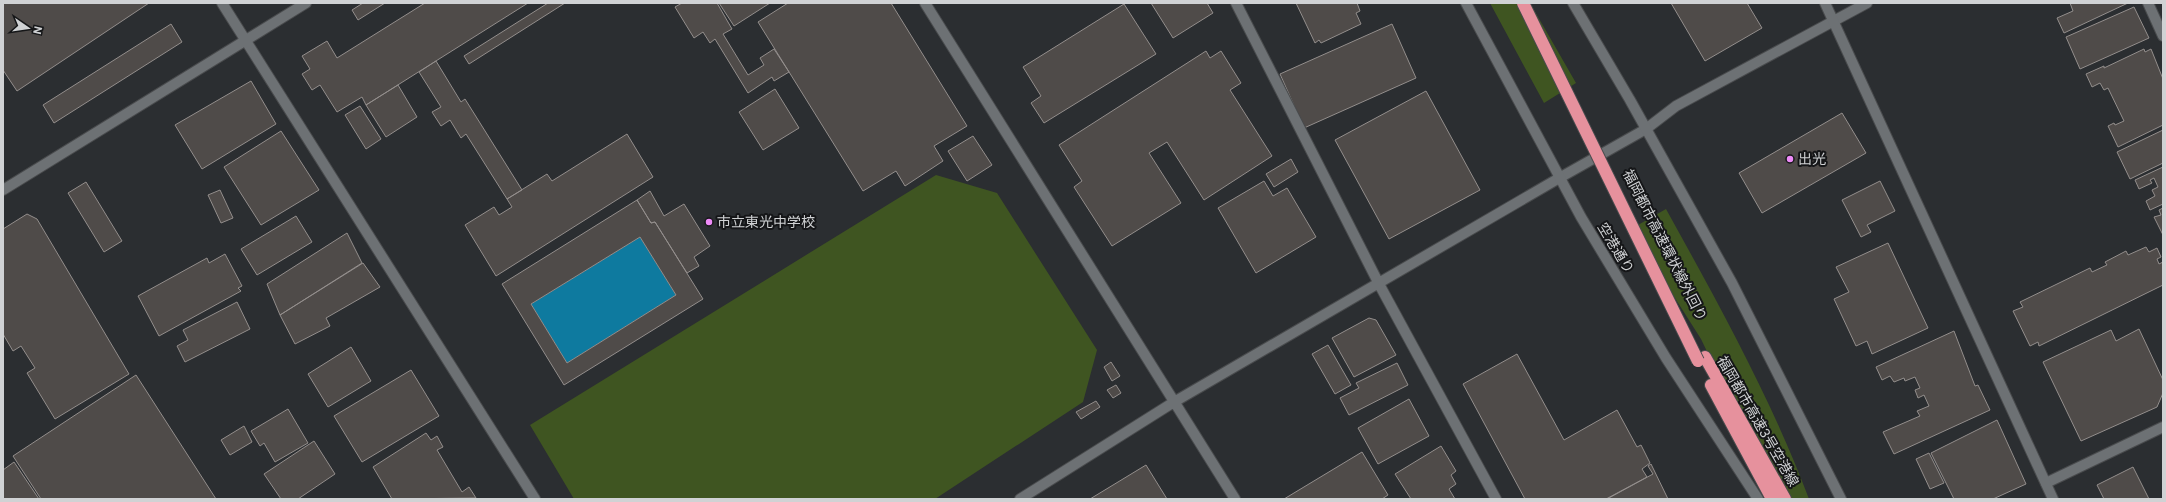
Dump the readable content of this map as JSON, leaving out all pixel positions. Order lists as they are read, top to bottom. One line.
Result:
{"streets":{"highway":["福岡都市高速環状線外回り","福岡都市高速3号空港線"],"street":["空港通り"]},"crossings":[["福岡都市高速環状線外回り","福岡都市高速3号空港線"]],"places":["出光","市立東光中学校"],"north":"right"}
